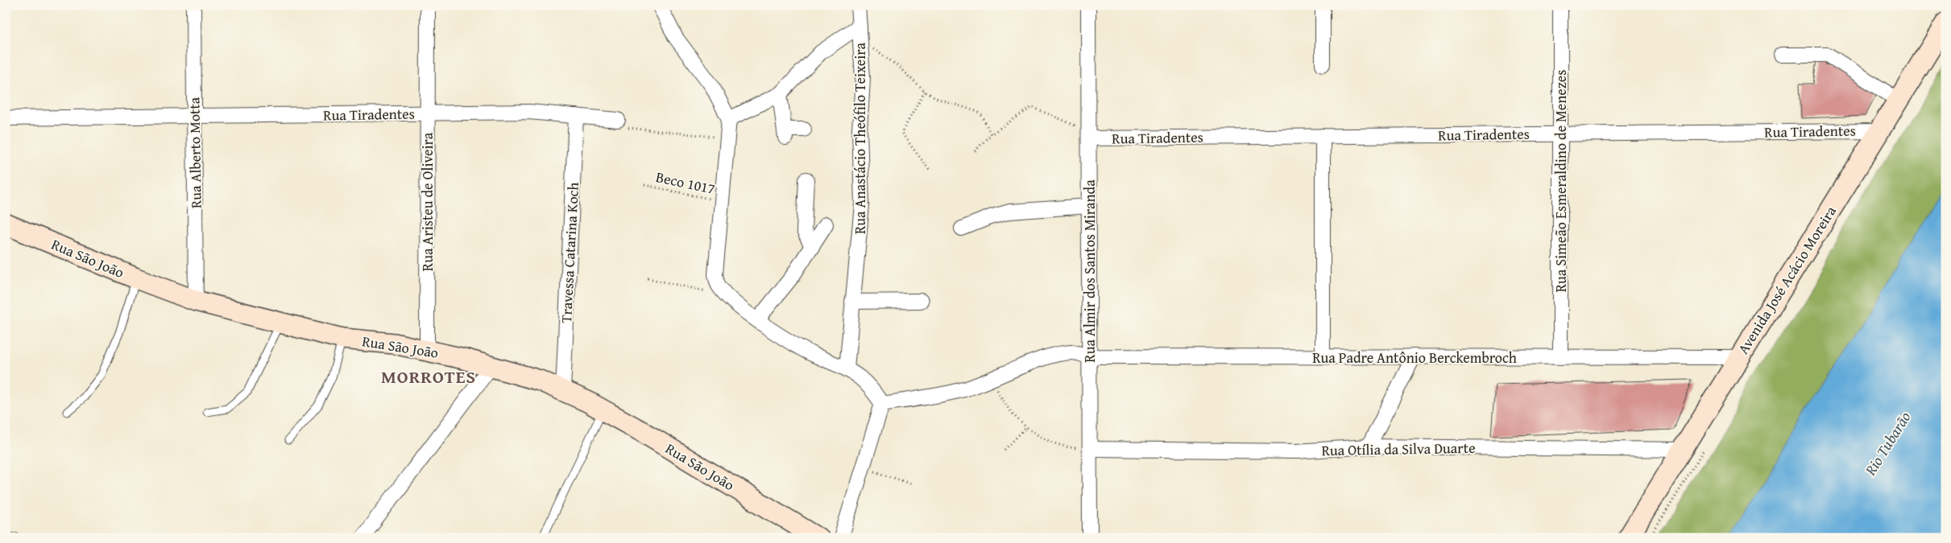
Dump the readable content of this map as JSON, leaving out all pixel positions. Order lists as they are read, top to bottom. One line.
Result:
{"streets":{"main road":["Rua São João","Avenida José Acácio Moreira"],"street":["Rua Tiradentes","Rua Anastácio Theófilo Teixeira","Rua Alberto Motta","Rua Simeão Esmeraldino de Menezes","Rua Aristeu de Oliveira","Travessa Catarina Koch","Rua Almir dos Santos Miranda","Rua Padre Antônio Berckembroch","Rua Otília da Silva Duarte"],"path":["Beco 1017"]},"crossings":[["Rua Tiradentes","Rua Alberto Motta"],["Rua Tiradentes","Rua Simeão Esmeraldino de Menezes"],["Rua Tiradentes","Rua Aristeu de Oliveira"],["Rua Tiradentes","Travessa Catarina Koch"],["Rua Tiradentes","Rua Almir dos Santos Miranda"],["Rua Tiradentes","Avenida José Acácio Moreira"],["Rua Alberto Motta","Rua São João"],["Rua Simeão Esmeraldino de Menezes","Rua Padre Antônio Berckembroch"],["Rua Aristeu de Oliveira","Rua São João"],["Travessa Catarina Koch","Rua São João"],["Rua Almir dos Santos Miranda","Rua Padre Antônio Berckembroch"],["Rua Almir dos Santos Miranda","Rua Otília da Silva Duarte"],["Avenida José Acácio Moreira","Rua Padre Antônio Berckembroch"],["Avenida José Acácio Moreira","Rua Otília da Silva Duarte"]],"districts":["MORROTES"],"water":["Rio Tubarão"]}
